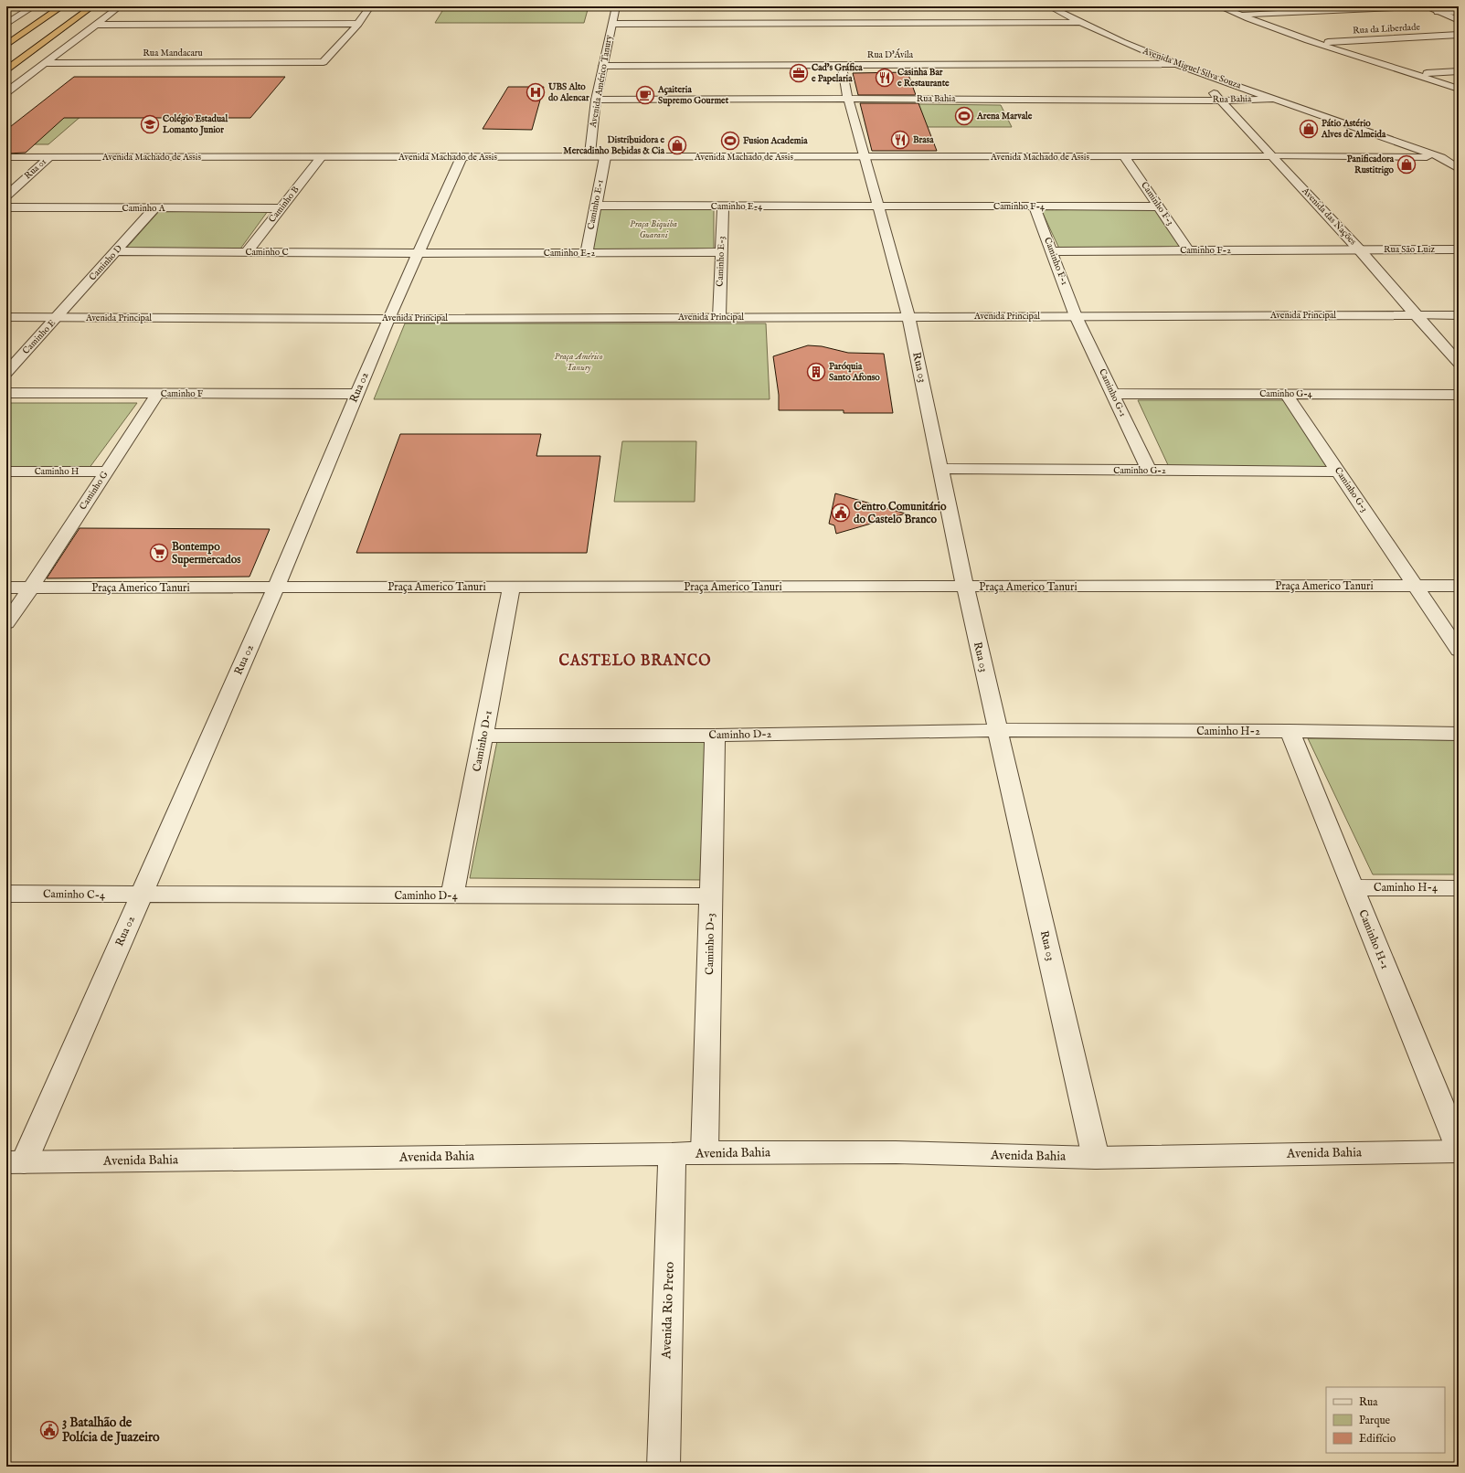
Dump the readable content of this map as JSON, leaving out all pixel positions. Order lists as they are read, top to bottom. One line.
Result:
{"streets":{"street":["Rua da Liberdade","Rua Mandacaru","Rua D'Ávila","Avenida Miguel Silva Souza","Avenida Américo Tanury","Rua Bahia","Avenida Machado de Assis","Rua 01","Caminho F-3","Caminho B","Caminho E-1","Caminho E-4","Caminho F-4","Caminho A","Avenida das Nações","Rua São Luiz","Caminho F-2","Caminho C","Caminho E-2","Caminho E-3","Caminho F-1","Caminho D","Avenida Principal","Caminho E","Rua 03","Rua 02","Caminho G-1","Caminho F","Caminho G-4","Caminho G-2","Caminho H","Caminho G-3","Caminho G","Praça Americo Tanuri","Caminho H-2","Caminho D-2","Caminho D-1","Caminho H-4","Caminho C-4","Caminho D-4","Caminho H-1","Caminho D-3","Avenida Bahia","Avenida Rio Preto"]},"crossings":[["Rua D'Ávila","Avenida Miguel Silva Souza"],["Rua D'Ávila","Avenida Américo Tanury"],["Rua D'Ávila","Rua 03"],["Avenida Miguel Silva Souza","Rua Bahia"],["Avenida Miguel Silva Souza","Avenida Machado de Assis"],["Avenida Miguel Silva Souza","Avenida das Nações"],["Avenida Américo Tanury","Rua Bahia"],["Avenida Américo Tanury","Avenida Machado de Assis"],["Rua Bahia","Avenida das Nações"],["Rua Bahia","Rua 03"],["Avenida Machado de Assis","Rua 01"],["Avenida Machado de Assis","Caminho F-3"],["Avenida Machado de Assis","Caminho B"],["Avenida Machado de Assis","Caminho E-1"],["Avenida Machado de Assis","Avenida das Nações"],["Avenida Machado de Assis","Rua 03"],["Avenida Machado de Assis","Rua 02"],["Caminho F-3","Caminho F-4"],["Caminho F-3","Caminho F-2"],["Caminho B","Caminho A"],["Caminho B","Caminho C"],["Caminho E-1","Caminho E-4"],["Caminho E-1","Caminho E-2"],["Caminho E-4","Caminho F-4"],["Caminho E-4","Caminho E-3"],["Caminho E-4","Rua 03"],["Caminho F-4","Caminho F-1"],["Caminho F-4","Rua 03"],["Caminho A","Caminho D"],["Avenida das Nações","Rua São Luiz"],["Avenida das Nações","Caminho F-2"],["Avenida das Nações","Avenida Principal"],["Rua São Luiz","Caminho F-2"],["Caminho F-2","Caminho F-1"],["Caminho C","Caminho E-2"],["Caminho C","Caminho D"],["Caminho C","Rua 02"],["Caminho E-2","Caminho E-3"],["Caminho E-2","Rua 02"],["Caminho E-3","Avenida Principal"],["Caminho F-1","Avenida Principal"],["Caminho F-1","Caminho G-1"],["Caminho D","Avenida Principal"],["Caminho D","Caminho E"],["Avenida Principal","Caminho E"],["Avenida Principal","Rua 03"],["Avenida Principal","Rua 02"],["Avenida Principal","Caminho G-1"],["Rua 03","Caminho G-2"],["Rua 03","Praça Americo Tanuri"],["Rua 03","Caminho H-2"],["Rua 03","Caminho D-2"],["Rua 03","Avenida Bahia"],["Rua 02","Caminho F"],["Rua 02","Praça Americo Tanuri"],["Rua 02","Caminho C-4"],["Rua 02","Caminho D-4"],["Rua 02","Avenida Bahia"],["Caminho G-1","Caminho G-4"],["Caminho G-1","Caminho G-2"],["Caminho F","Caminho G"],["Caminho G-4","Caminho G-3"],["Caminho G-2","Caminho G-3"],["Caminho H","Caminho G"],["Caminho G-3","Praça Americo Tanuri"],["Caminho G","Praça Americo Tanuri"],["Praça Americo Tanuri","Caminho D-1"],["Caminho H-2","Caminho D-2"],["Caminho H-2","Caminho H-1"],["Caminho D-2","Caminho D-1"],["Caminho D-2","Caminho D-3"],["Caminho D-1","Caminho D-4"],["Caminho H-4","Caminho H-1"],["Caminho C-4","Caminho D-4"],["Caminho D-4","Caminho D-3"],["Caminho D-3","Avenida Bahia"],["Avenida Bahia","Avenida Rio Preto"]],"districts":["CASTELO BRANCO"],"parks":["Praça Biquiba Guarani","Praça Américo Tanury"],"places":{"office":["Cad's Gráfica e Papelaria"],"restaurant":["Casinha Bar e Restaurante","Brasa"],"hospital":["UBS Alto do Alencar"],"cafe":["Açaiteria Supremo Gourmet"],"sports":["Arena Marvale","Fusion Academia"],"school or university":["Colégio Estadual Lomanto Junior"],"shop":["Pátio Astério Alves de Almeida","Distribuidora e Mercadinho Bebidas & Cia","Panificadora Rustitrigo"],"building":["Paróquia Santo Afonso"],"public building":["Centro Comunitário do Castelo Branco","3 Batalhão de Polícia de Juazeiro"],"supermarket":["Bontempo Supermercados"]},"legend":["Rua","Parque","Edifício"]}
